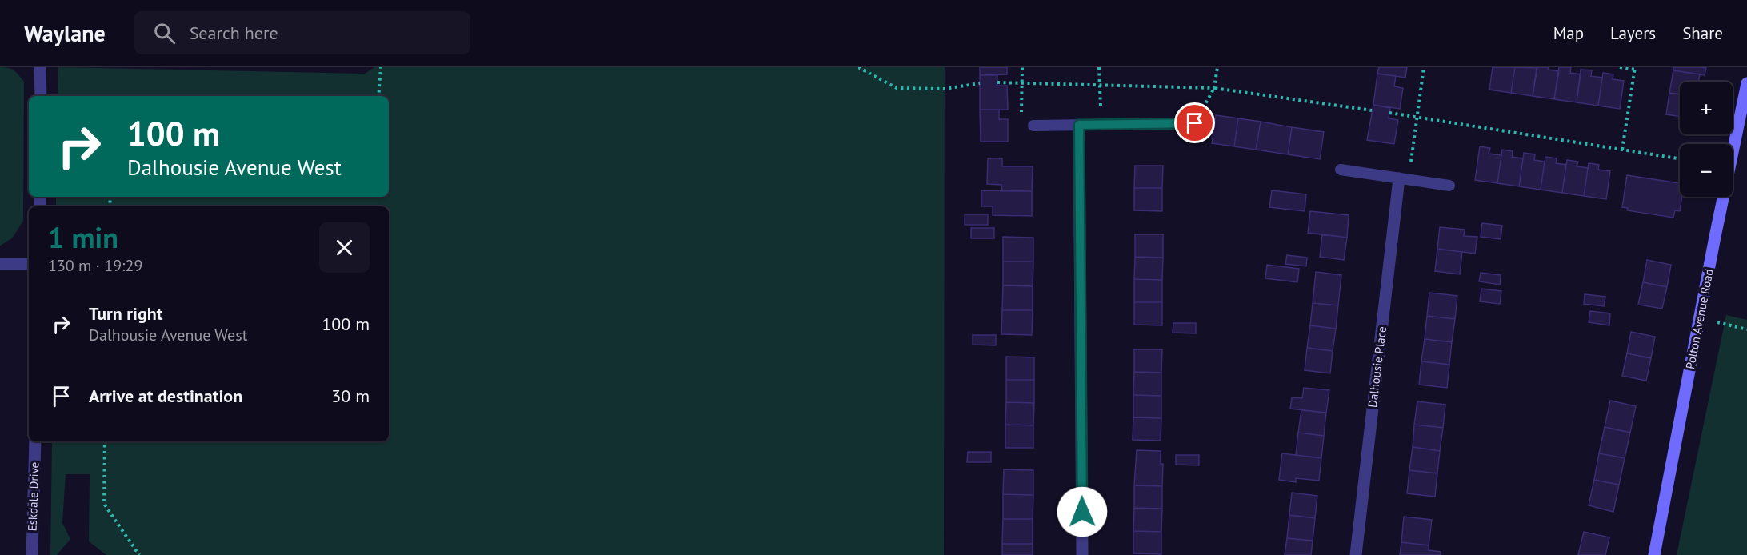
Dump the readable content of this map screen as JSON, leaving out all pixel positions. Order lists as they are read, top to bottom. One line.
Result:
{"streets":{"street":["Polton Avenue Road","Dalhousie Place","Eskdale Drive"]},"page":{"header":"Waylane","search":"Search here","nav":["Map","Layers","Share"],"map_buttons":["+","−"],"turn":["100 m","Dalhousie Avenue West"],"heading":["1 min","130 m · 19:29"],"list":[{"name":"Turn right","note":"Dalhousie Avenue West","value":"100 m"},{"name":"Arrive at destination","value":"30 m"}]}}
